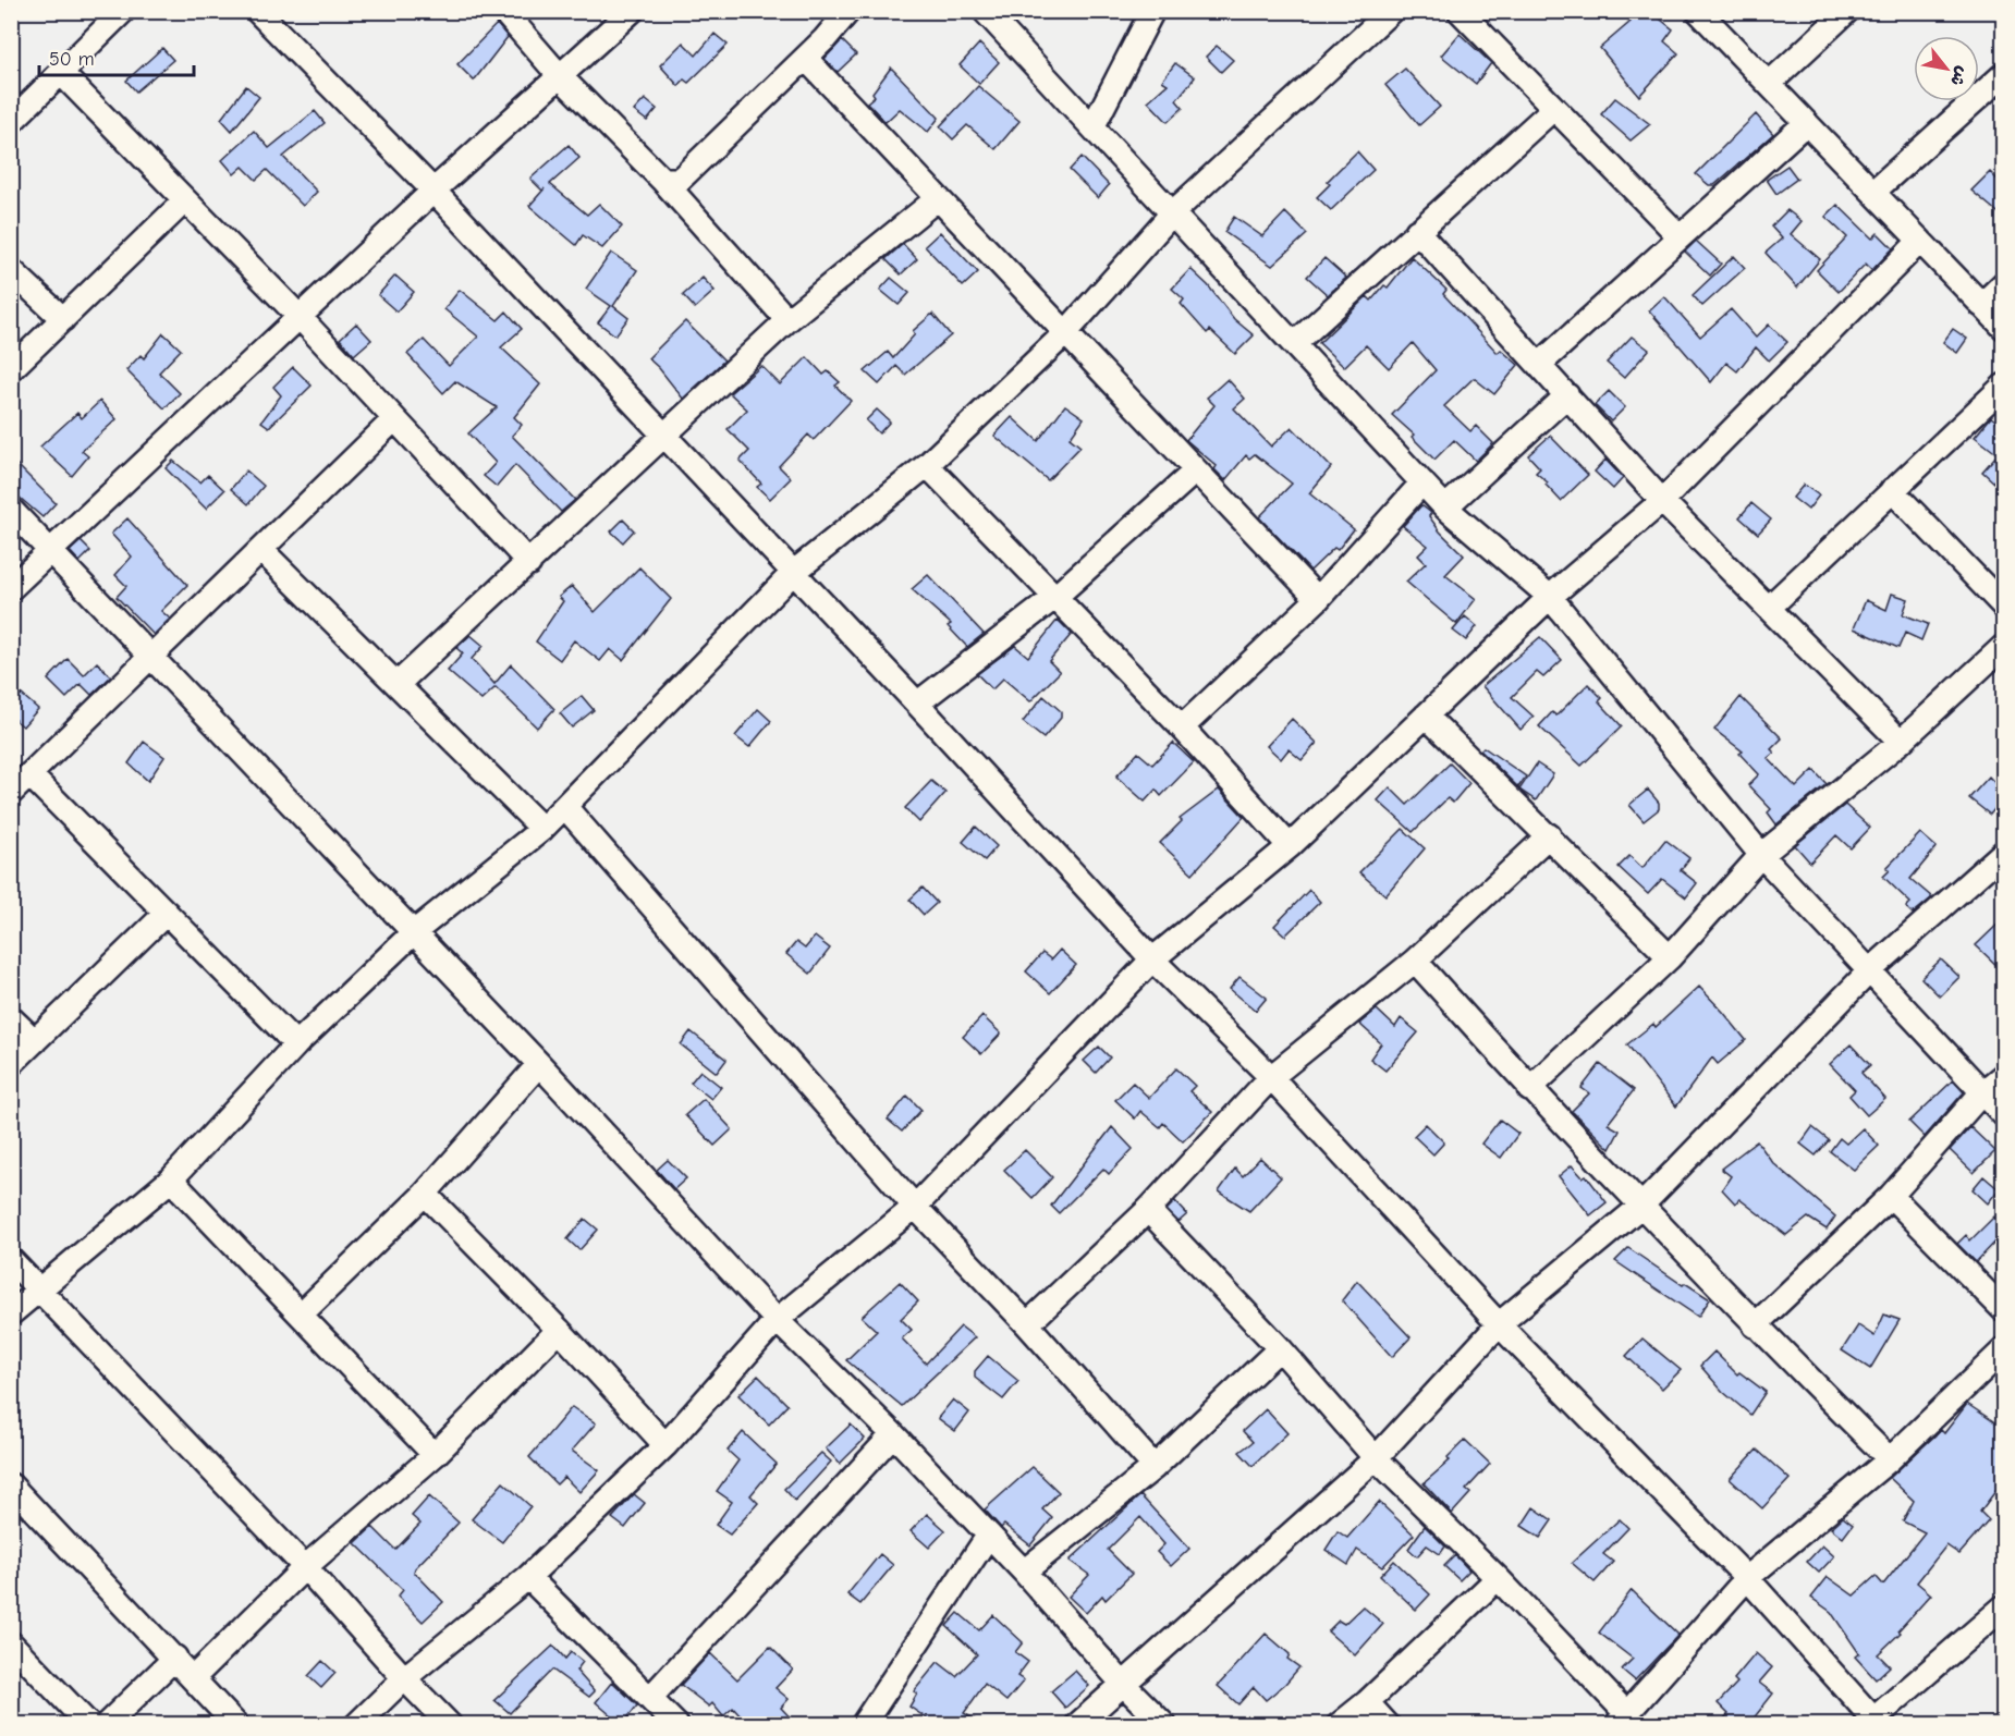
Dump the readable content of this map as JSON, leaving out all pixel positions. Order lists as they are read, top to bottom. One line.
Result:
{"scale_bar":"50 m","north":"bottom right"}
